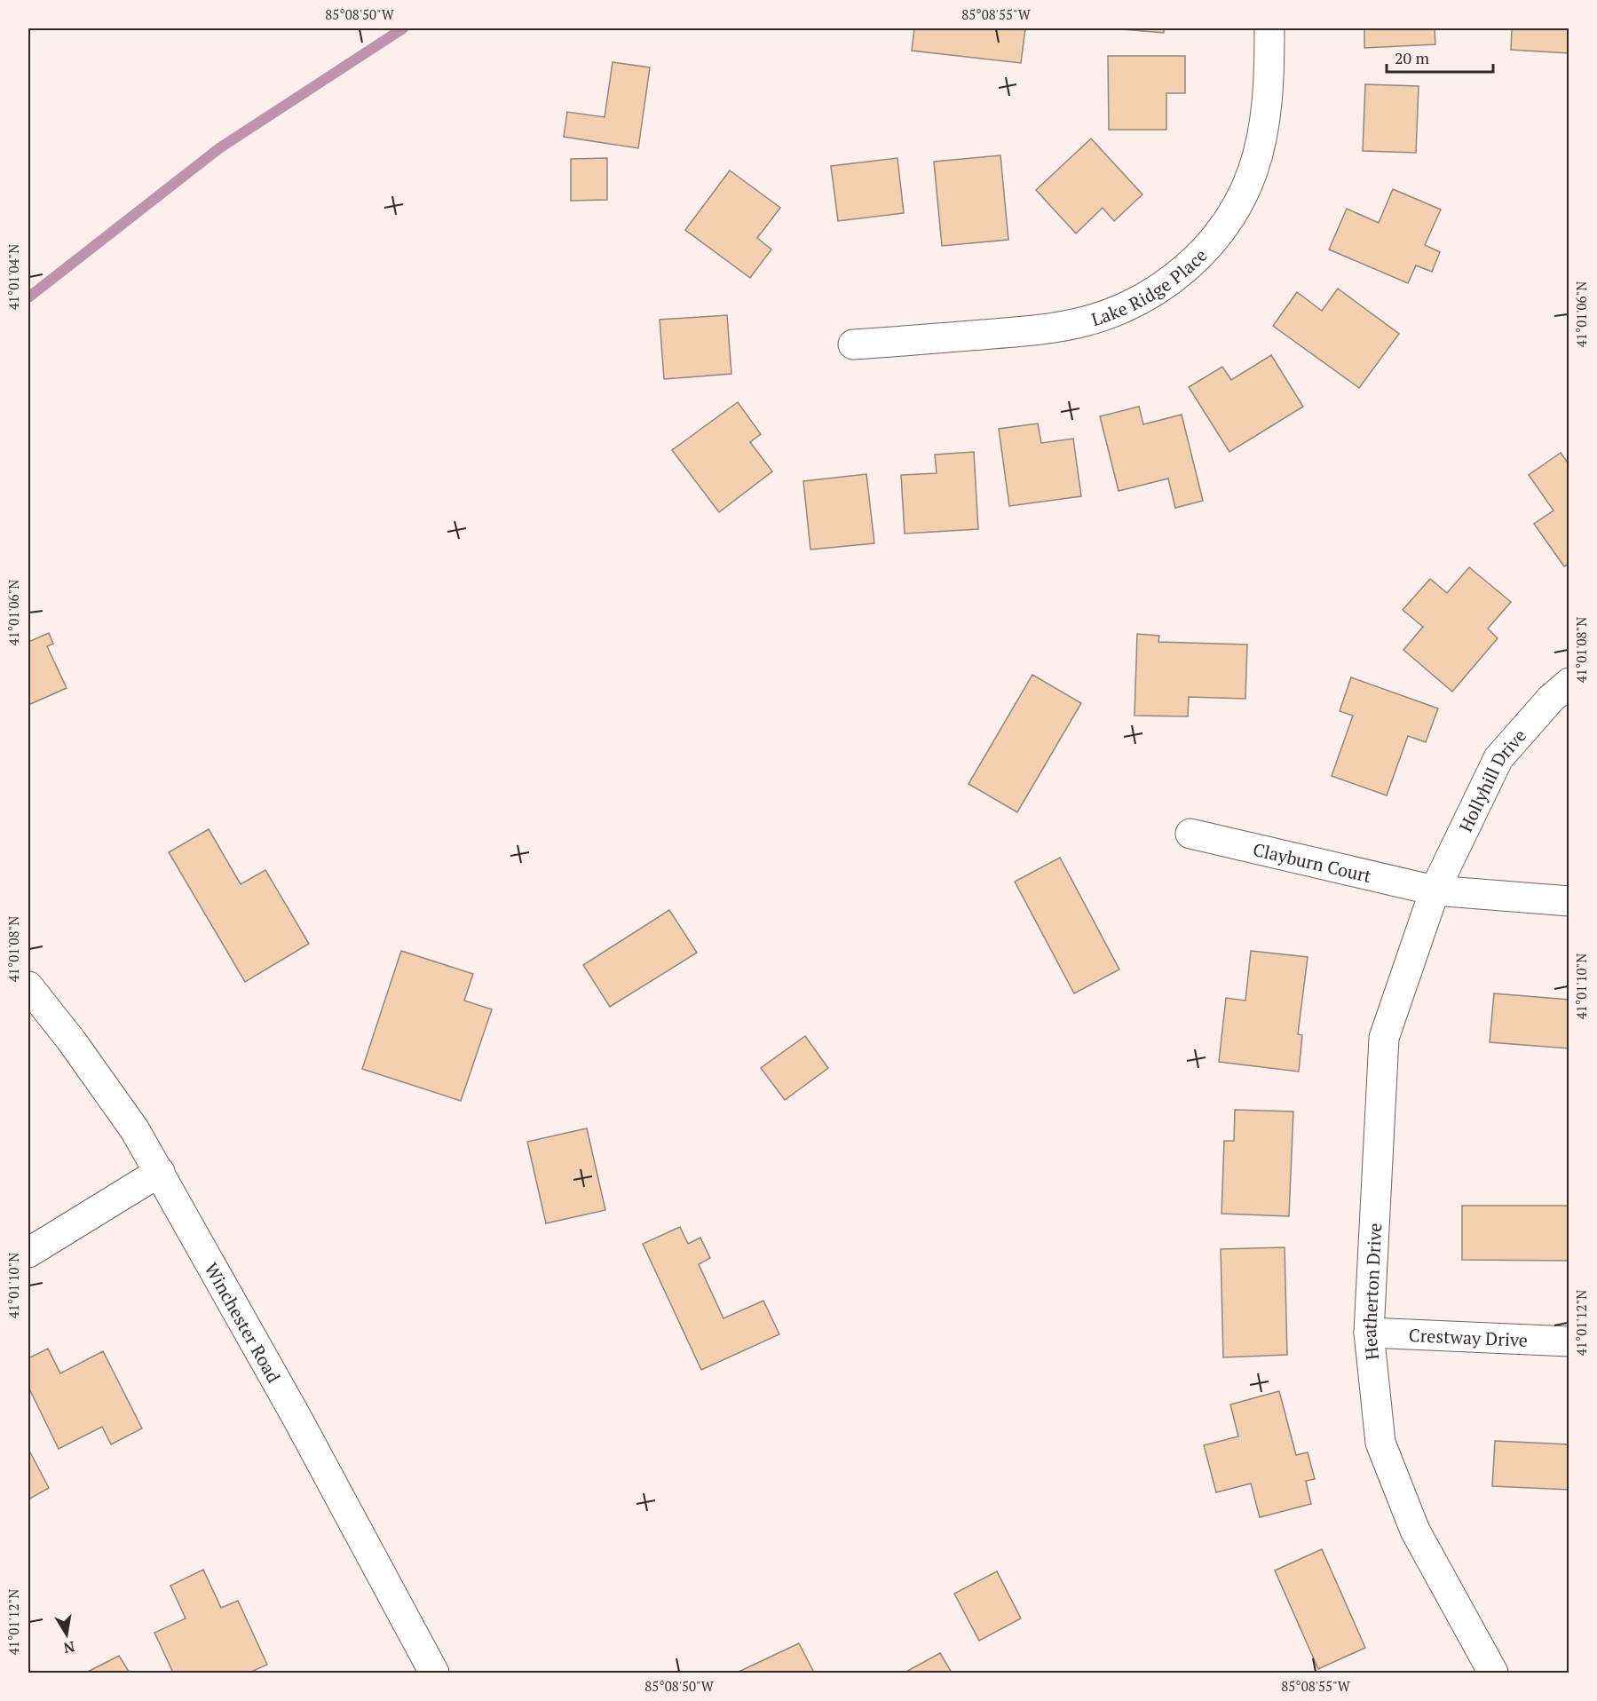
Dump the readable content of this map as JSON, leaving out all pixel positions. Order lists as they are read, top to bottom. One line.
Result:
{"streets":{"street":["Lake Ridge Place","Hollyhill Drive","Clayburn Court","Heatherton Drive","Winchester Road","Crestway Drive"]},"crossings":[["Hollyhill Drive","Clayburn Court"],["Hollyhill Drive","Heatherton Drive"],["Clayburn Court","Heatherton Drive"],["Heatherton Drive","Crestway Drive"]],"scale_bar":"20 m","north":"bottom","coordinates":["85°08'50\"W","85°08'55\"W","41°01'04\"N","41°01'06\"N","41°01'08\"N","41°01'10\"N","41°01'12\"N"]}
